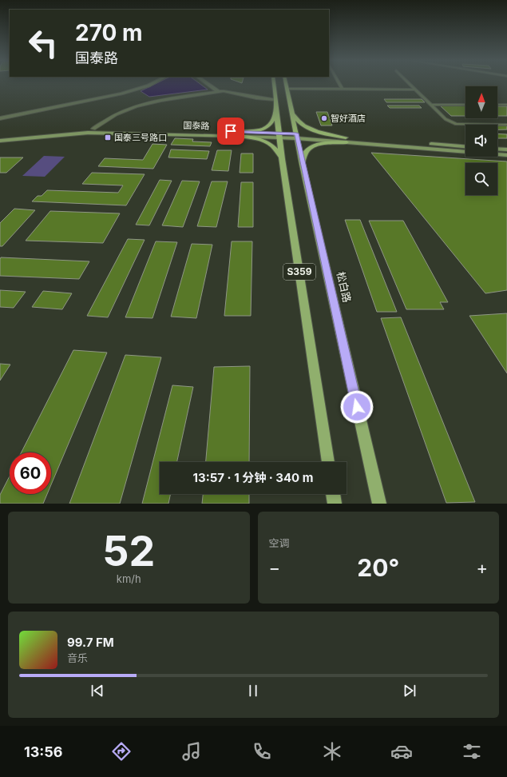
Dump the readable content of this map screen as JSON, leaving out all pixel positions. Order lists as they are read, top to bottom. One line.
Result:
{"streets":{"main road":["S359","松白路"],"street":["国泰路"]},"crossings":[["国泰路","S359"],["国泰路","松白路"]],"places":{"other":["智好酒店"],"transit":["国泰三号路口"]},"north":"top","page":{"turn":["270 m","国泰路"],"limit":"60","trip":"13:57 · 1 分钟 · 340 m","tile":[["52","km/h"],"空调"],"heat":["−","20°","+"],"song":["99.7 FM","音乐"],"tabs":"13:56"}}
